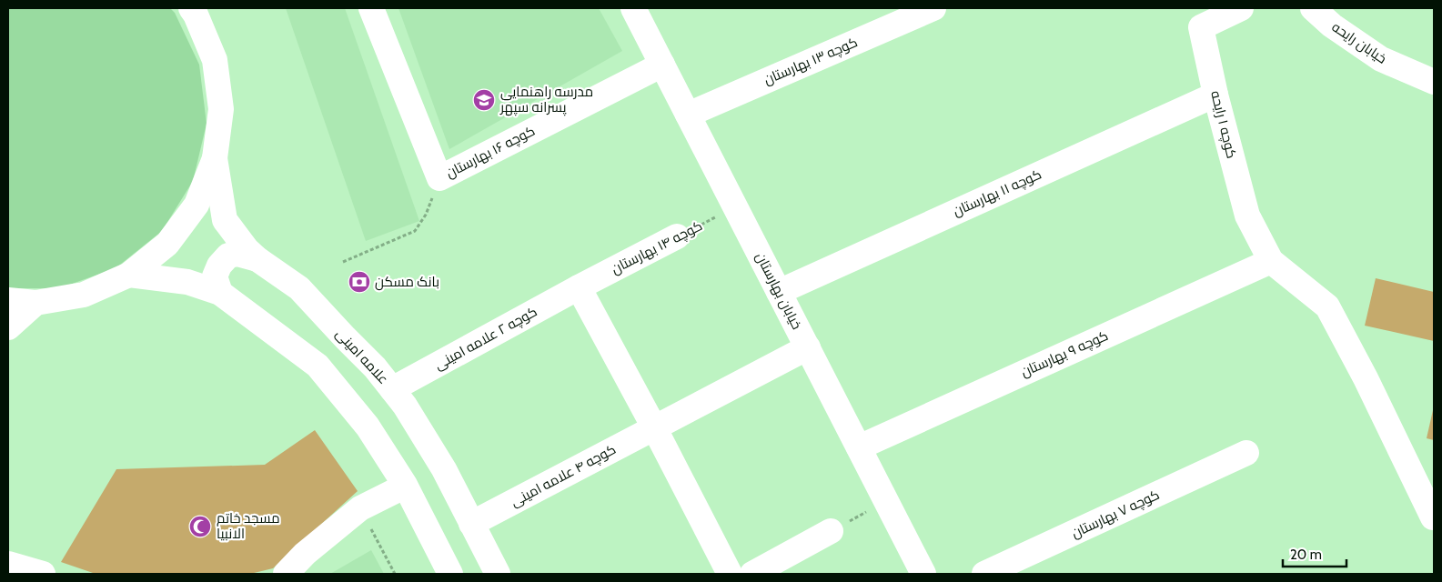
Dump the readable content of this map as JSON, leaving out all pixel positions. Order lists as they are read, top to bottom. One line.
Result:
{"streets":{"street":["خیابان رایحه","کوچه ۱۳ بهارستان","کوچه ۱ رایحه","کوچه ۱۶ بهارستان","کوچه ۱۱ بهارستان","کوچه ۱۴ بهارستان","خیابان بهارستان","کوچه ۲ علامه امینی","کوچه ۹ بهارستان","علامه امینی","کوچه ۴ علامه امینی","کوچه ۷ بهارستان"]},"crossings":[["کوچه ۱۳ بهارستان","خیابان بهارستان"],["کوچه ۱ رایحه","کوچه ۱۱ بهارستان"],["کوچه ۱ رایحه","کوچه ۹ بهارستان"],["کوچه ۱۶ بهارستان","خیابان بهارستان"],["کوچه ۱۱ بهارستان","خیابان بهارستان"],["کوچه ۱۴ بهارستان","خیابان بهارستان"],["کوچه ۱۴ بهارستان","کوچه ۲ علامه امینی"],["خیابان بهارستان","کوچه ۹ بهارستان"],["خیابان بهارستان","کوچه ۴ علامه امینی"],["کوچه ۲ علامه امینی","علامه امینی"],["علامه امینی","کوچه ۴ علامه امینی"]],"places":{"school or university":["مدرسه راهنمایی پسرانه سپهر"],"bank":["بانک مسکن"],"mosque":["مسجد خاتم الانبیا"]},"scale_bar":"20 m"}
